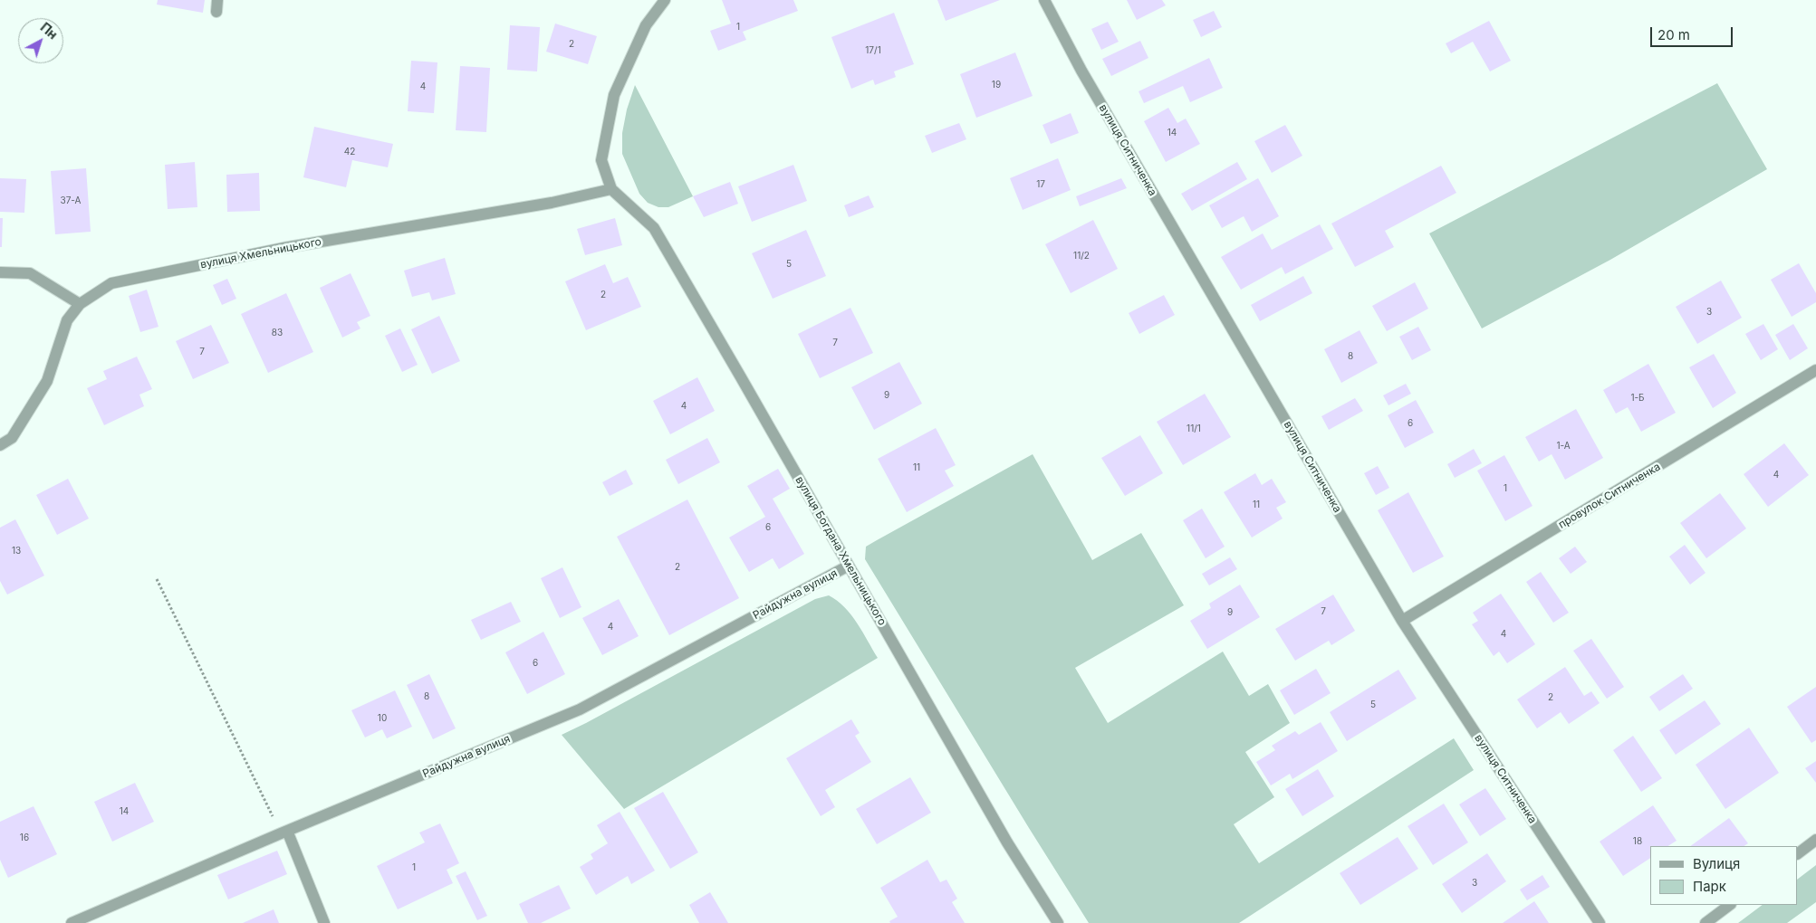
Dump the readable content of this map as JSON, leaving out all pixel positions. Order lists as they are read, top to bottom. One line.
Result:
{"streets":{"street":["вулиця Ситниченка","вулиця Хмельницького","провулок Ситниченка","вулиця Богдана Хмельницького","Райдужна вулиця"]},"crossings":[["вулиця Ситниченка","провулок Ситниченка"],["вулиця Хмельницького","вулиця Богдана Хмельницького"],["вулиця Богдана Хмельницького","Райдужна вулиця"]],"house_numbers":["1","2","17/1","19","4","14","42","17","37-А","11/2","5","2","3","83","7","7","8","9","1-Б","4","6","11/1","1-А","11","4","1","11","6","13","2","7","9","4","4","6","8","2","5","10","14","16","18","1","3"],"legend":["Вулиця","Парк"],"scale_bar":"20 m","north":"top right"}
